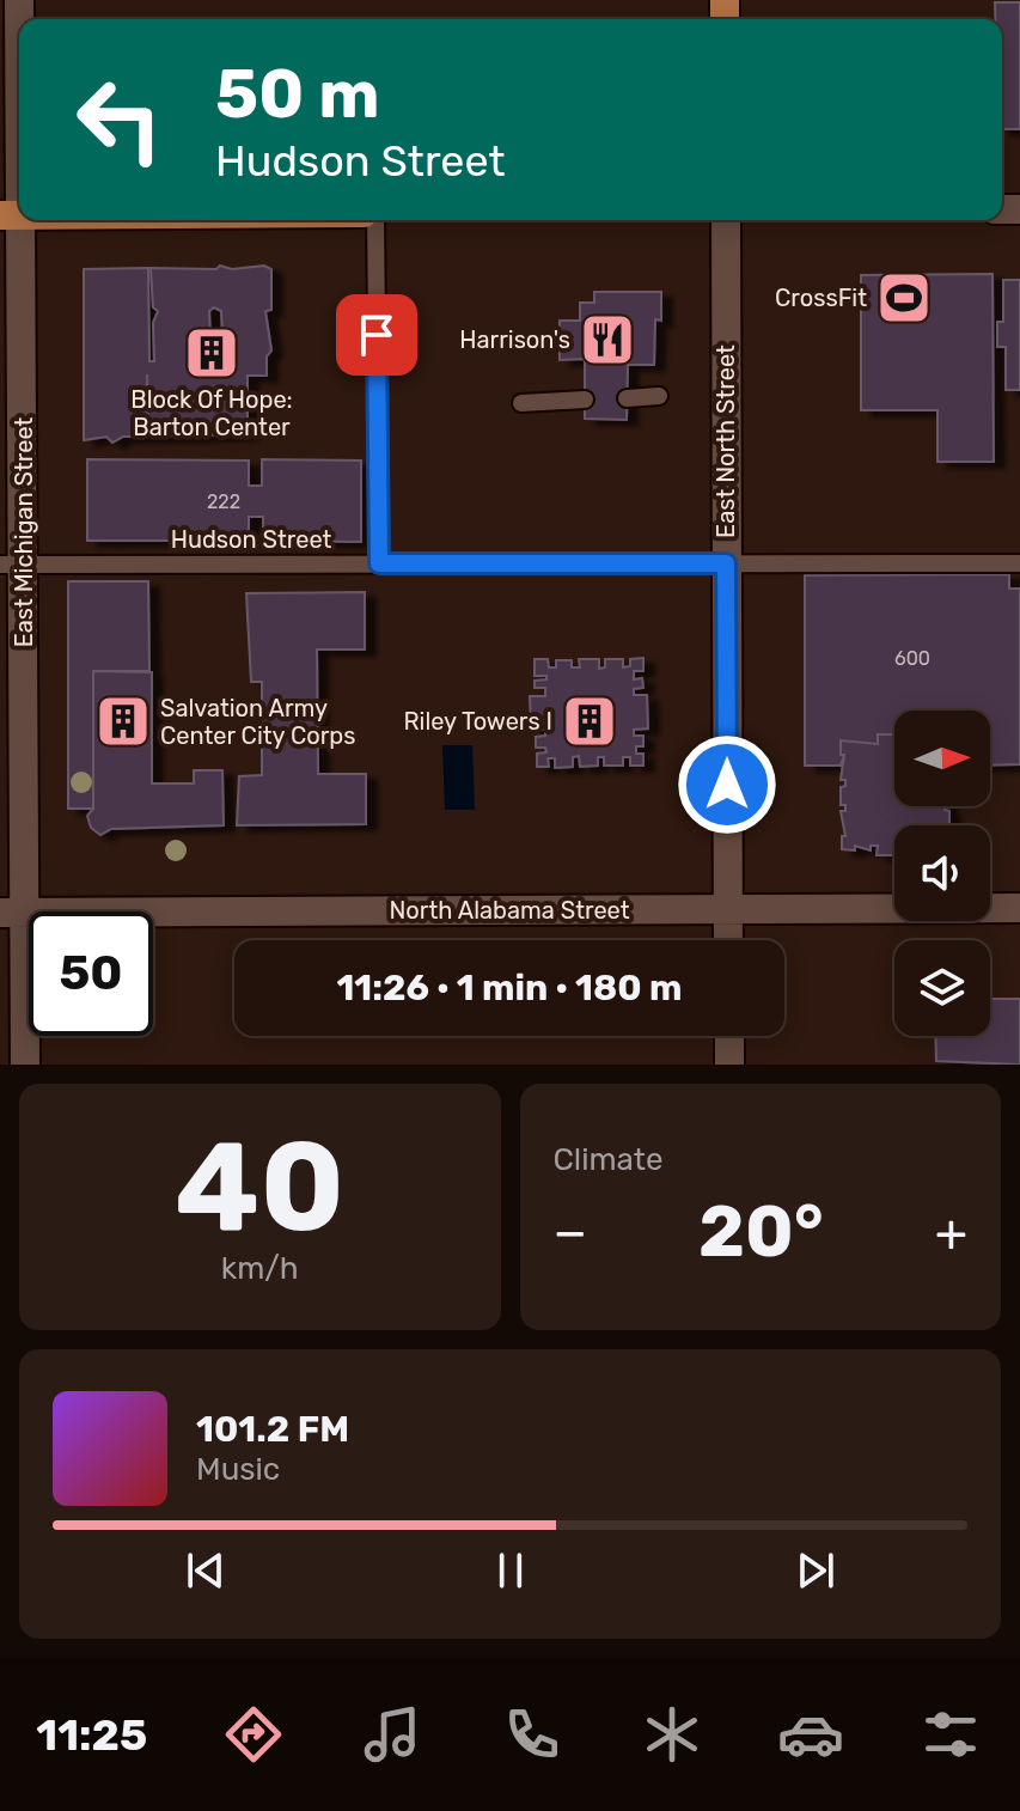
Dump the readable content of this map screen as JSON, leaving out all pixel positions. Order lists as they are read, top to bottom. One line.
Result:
{"streets":{"main road":["East North Street","East Michigan Street","North Alabama Street"],"lane":["Hudson Street"]},"crossings":[["East North Street","Hudson Street"],["East North Street","North Alabama Street"],["East Michigan Street","Hudson Street"],["East Michigan Street","North Alabama Street"]],"places":{"sports":["CrossFit"],"restaurant":["Harrison's"],"building":["Block Of Hope: Barton Center","Salvation Army Center City Corps","Riley Towers I"]},"house_numbers":["222","600"],"north":"right","page":{"turn":["50 m","Hudson Street"],"limit":"50","trip":"11:26 · 1 min · 180 m","tile":[["40","km/h"],"Climate"],"heat":["−","20°","+"],"song":["101.2 FM","Music"],"tabs":"11:25"}}
